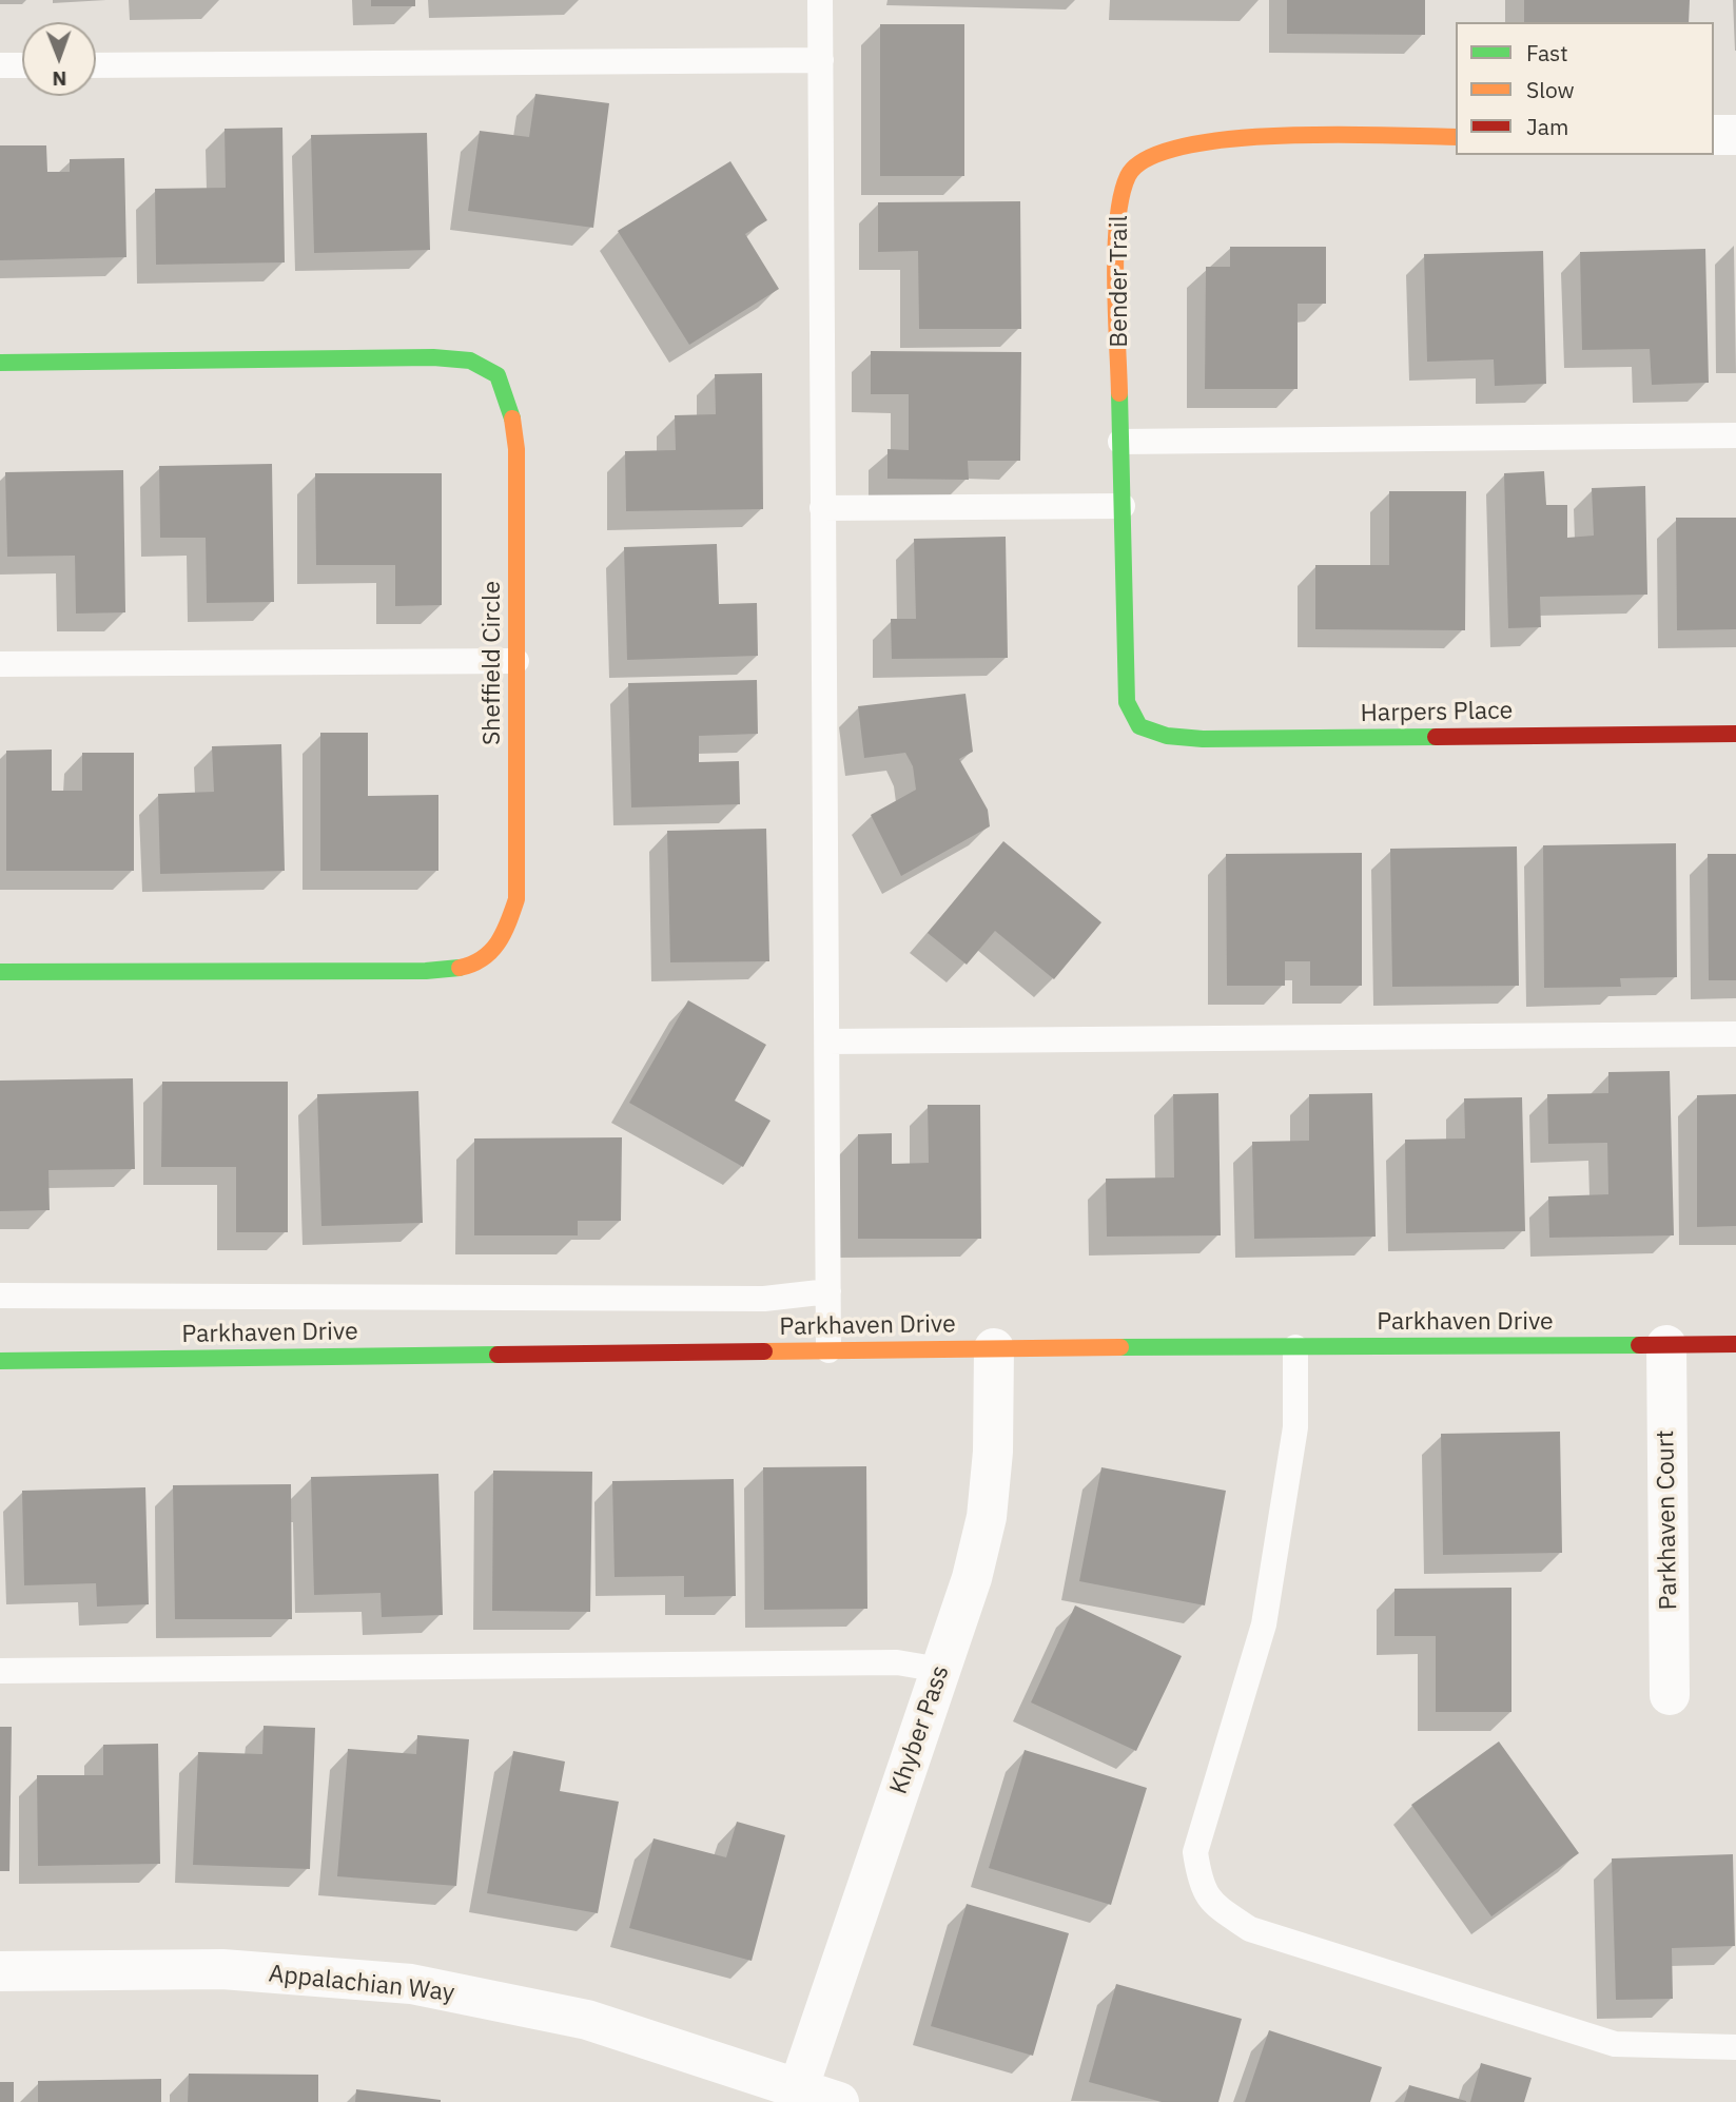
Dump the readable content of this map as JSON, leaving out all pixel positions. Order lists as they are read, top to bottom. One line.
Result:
{"streets":{"street":["Bender Trail","Sheffield Circle","Harpers Place","Parkhaven Drive","Parkhaven Court","Khyber Pass","Appalachian Way"]},"crossings":[["Bender Trail","Harpers Place"],["Parkhaven Drive","Parkhaven Court"],["Parkhaven Drive","Khyber Pass"],["Khyber Pass","Appalachian Way"]],"legend":["Fast","Slow","Jam"],"north":"bottom"}
